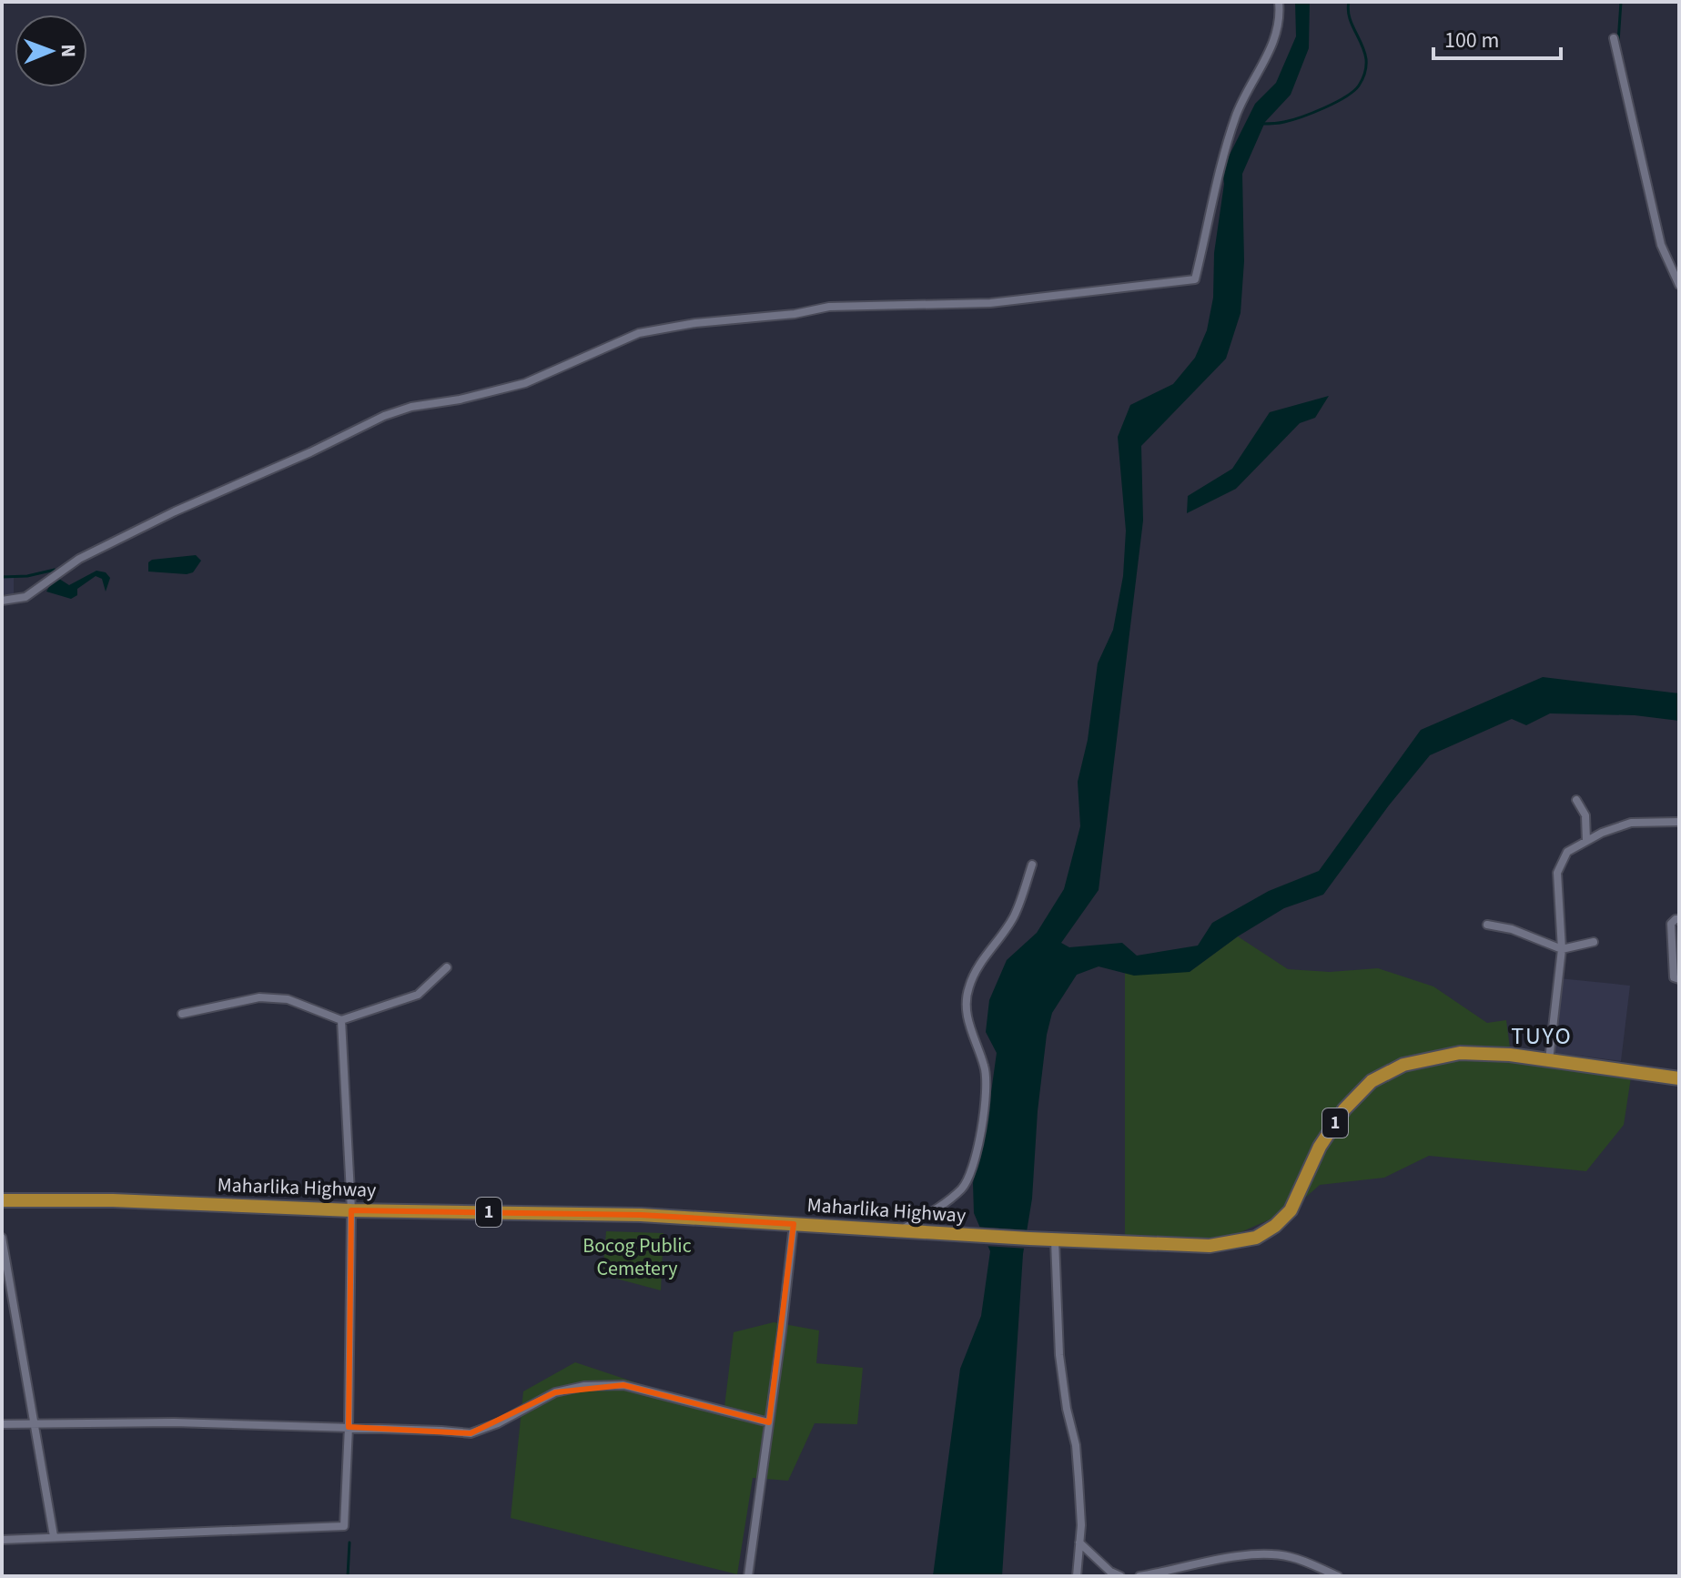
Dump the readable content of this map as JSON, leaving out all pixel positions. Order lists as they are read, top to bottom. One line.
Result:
{"streets":{"highway":["1","Maharlika Highway"]},"districts":["TUYO"],"parks":["Bocog Public Cemetery"],"scale_bar":"100 m","north":"right"}
